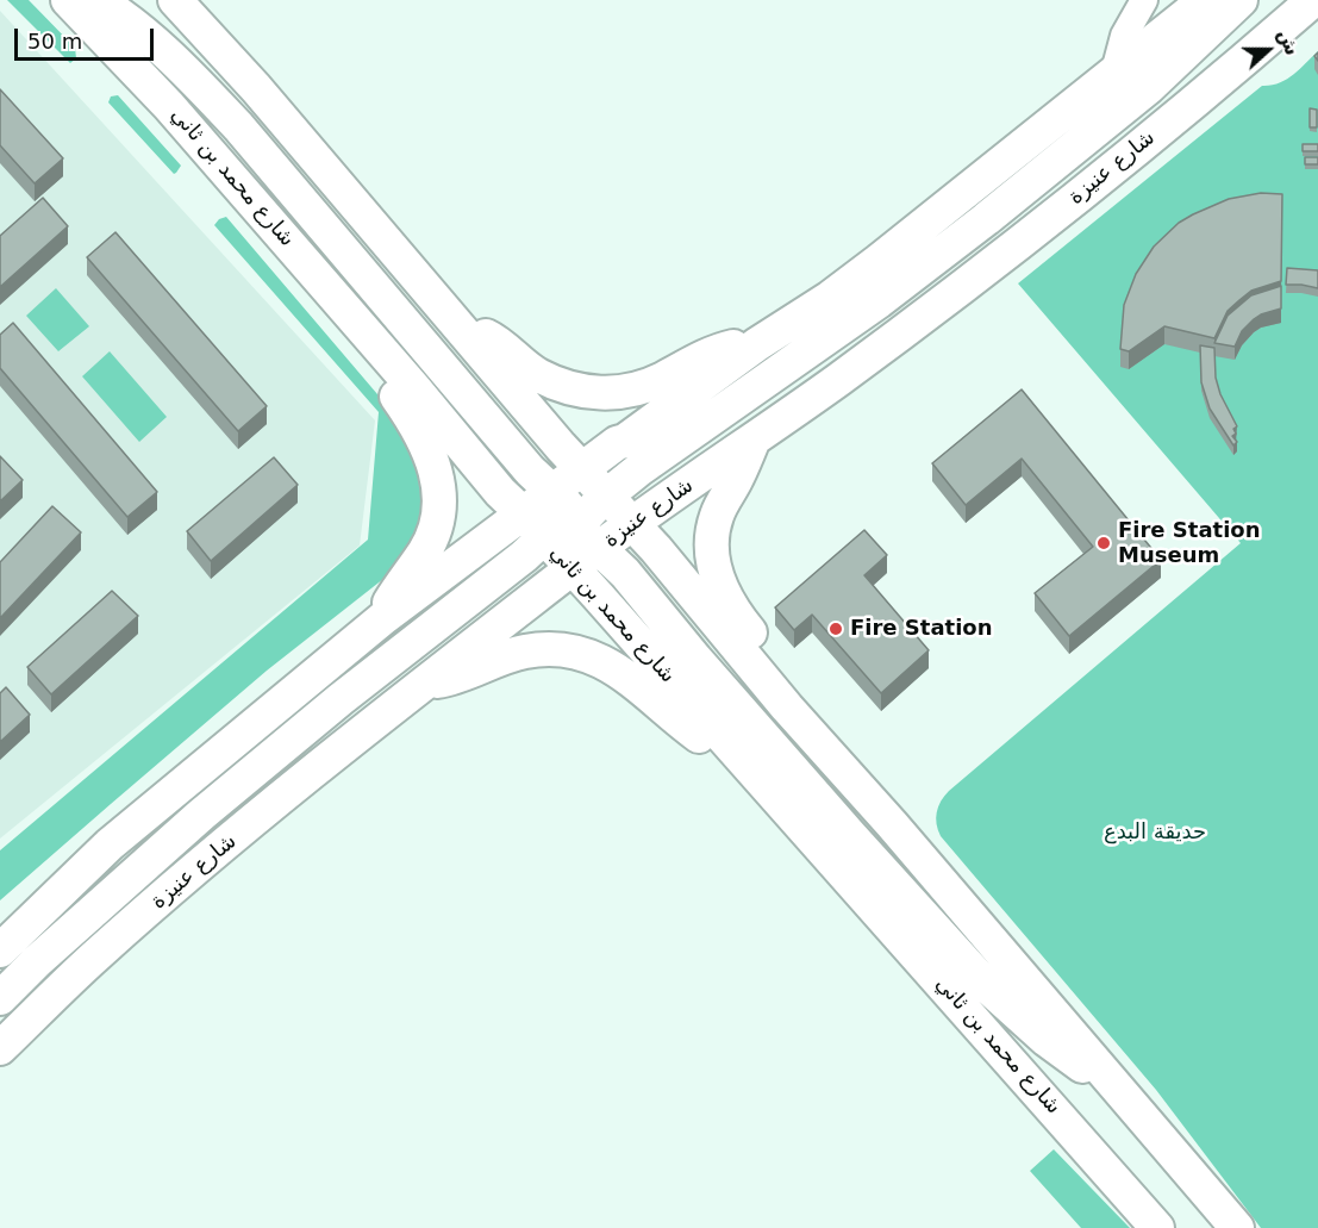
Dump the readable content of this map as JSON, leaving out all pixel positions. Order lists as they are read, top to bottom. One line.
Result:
{"streets":{"main road":["شارع عنيزة","شارع محمد بن ثاني"]},"crossings":[["شارع عنيزة","شارع محمد بن ثاني"]],"parks":["حديقة البدع"],"places":["Fire Station Museum","Fire Station"],"scale_bar":"50 m","north":"right"}
